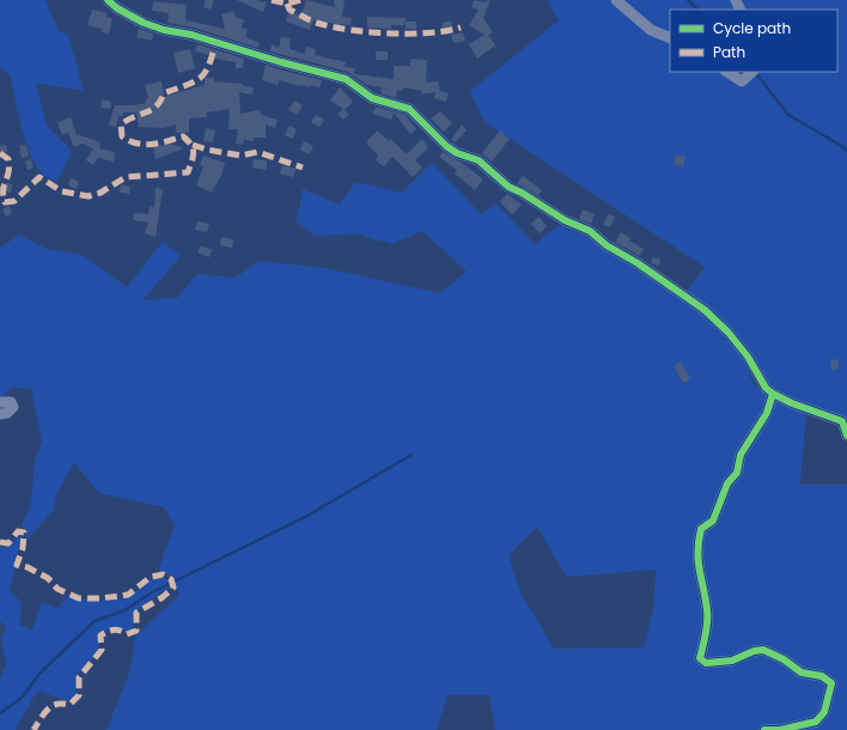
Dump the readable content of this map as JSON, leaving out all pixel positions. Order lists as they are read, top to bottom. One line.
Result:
{"legend":["Cycle path","Path"]}
